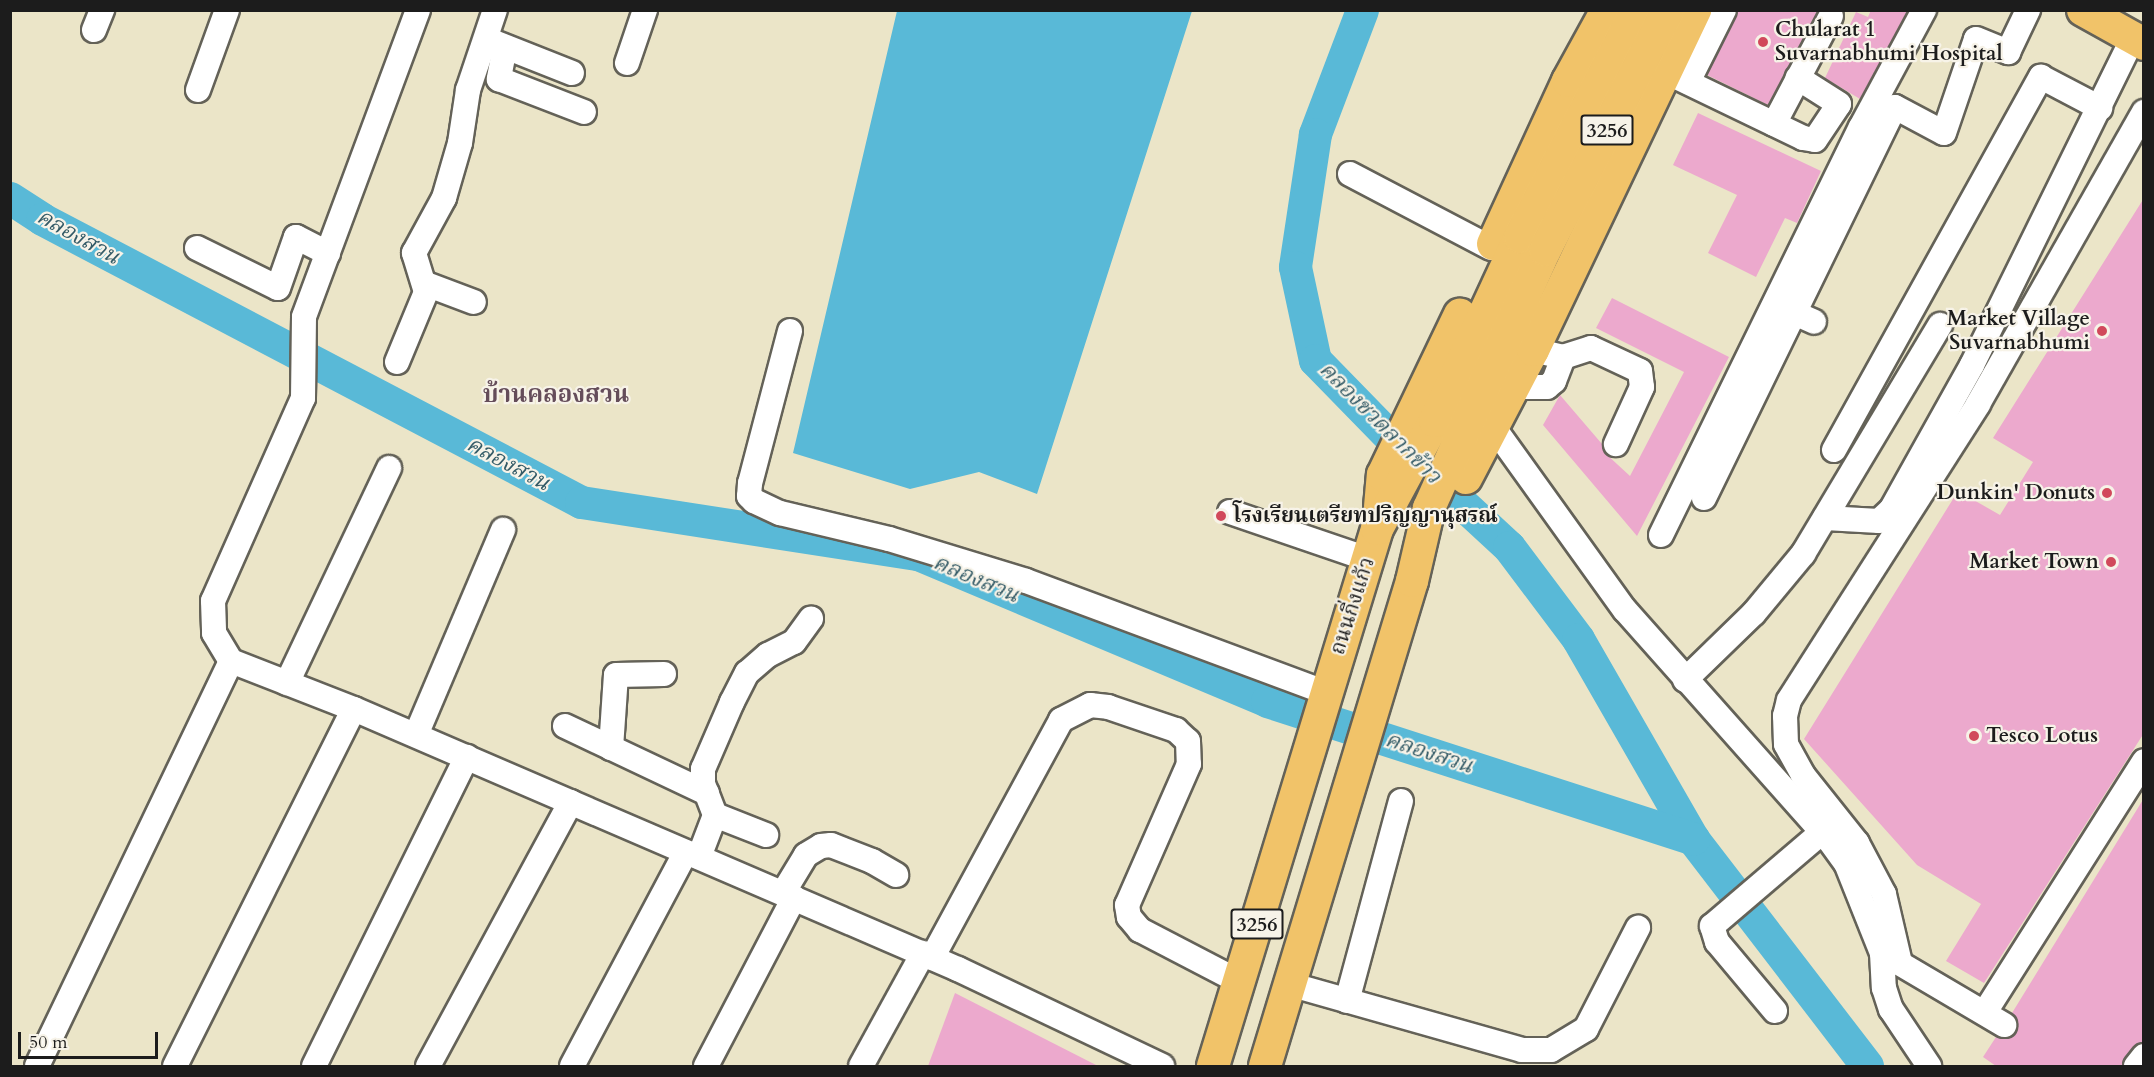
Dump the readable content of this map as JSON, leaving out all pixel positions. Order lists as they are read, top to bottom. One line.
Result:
{"streets":{"main road":["3256","ถนนกิ่งแก้ว"]},"crossings":[["3256","ถนนกิ่งแก้ว"]],"districts":["บ้านคลองสวน"],"water":["คลองสวน","คลองชวดลากข้าว"],"places":["Chularat 1 Suvarnabhumi Hospital","Market Village Suvarnabhumi","Dunkin' Donuts","โรงเรียนเตรียทปริญญานุสรณ์","Market Town","Tesco Lotus"],"scale_bar":"50 m"}
